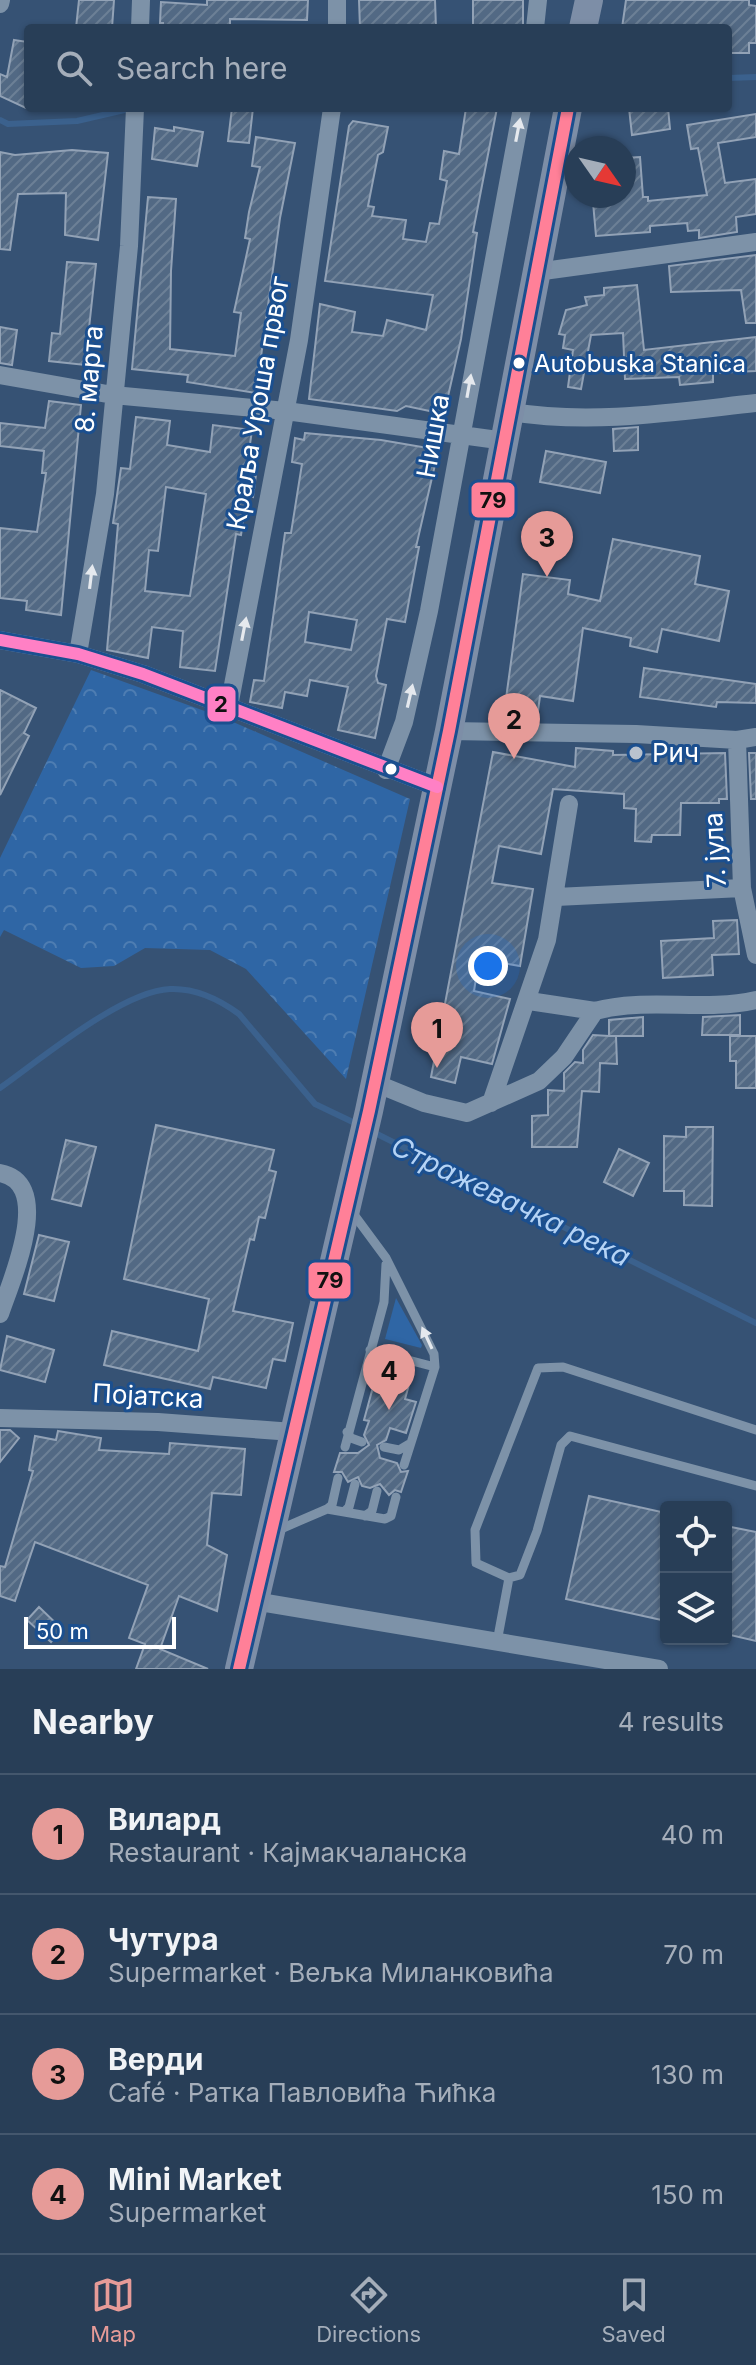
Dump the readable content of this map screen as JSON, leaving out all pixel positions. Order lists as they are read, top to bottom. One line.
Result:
{"streets":{"street":["8. марта","Краља Уроша првог","Нишка","7. јула","Појатска"]},"one_way":["8. марта","Краља Уроша првог","Нишка"],"water":["Стражевачка река"],"places":["Autobuska Stanica","Рич"],"lines":["transit line 79","transit line 2"],"scale_bar":"50 m","north":"bottom right","page":{"search":"Search here","pins":["3","2","1","4"],"scale":"50 m","heading":["Nearby","4 results"],"list":[{"mark":"1","name":"Вилард","note":"Restaurant · Кајмакчаланска","value":"40 m"},{"mark":"2","name":"Чутура","note":"Supermarket · Вељка Миланковића","value":"70 m"},{"mark":"3","name":"Верди","note":"Café · Ратка Павловића Ћићка","value":"130 m"},{"mark":"4","name":"Mini Market","note":"Supermarket","value":"150 m"}],"nav":["Map","Directions","Saved"]}}
